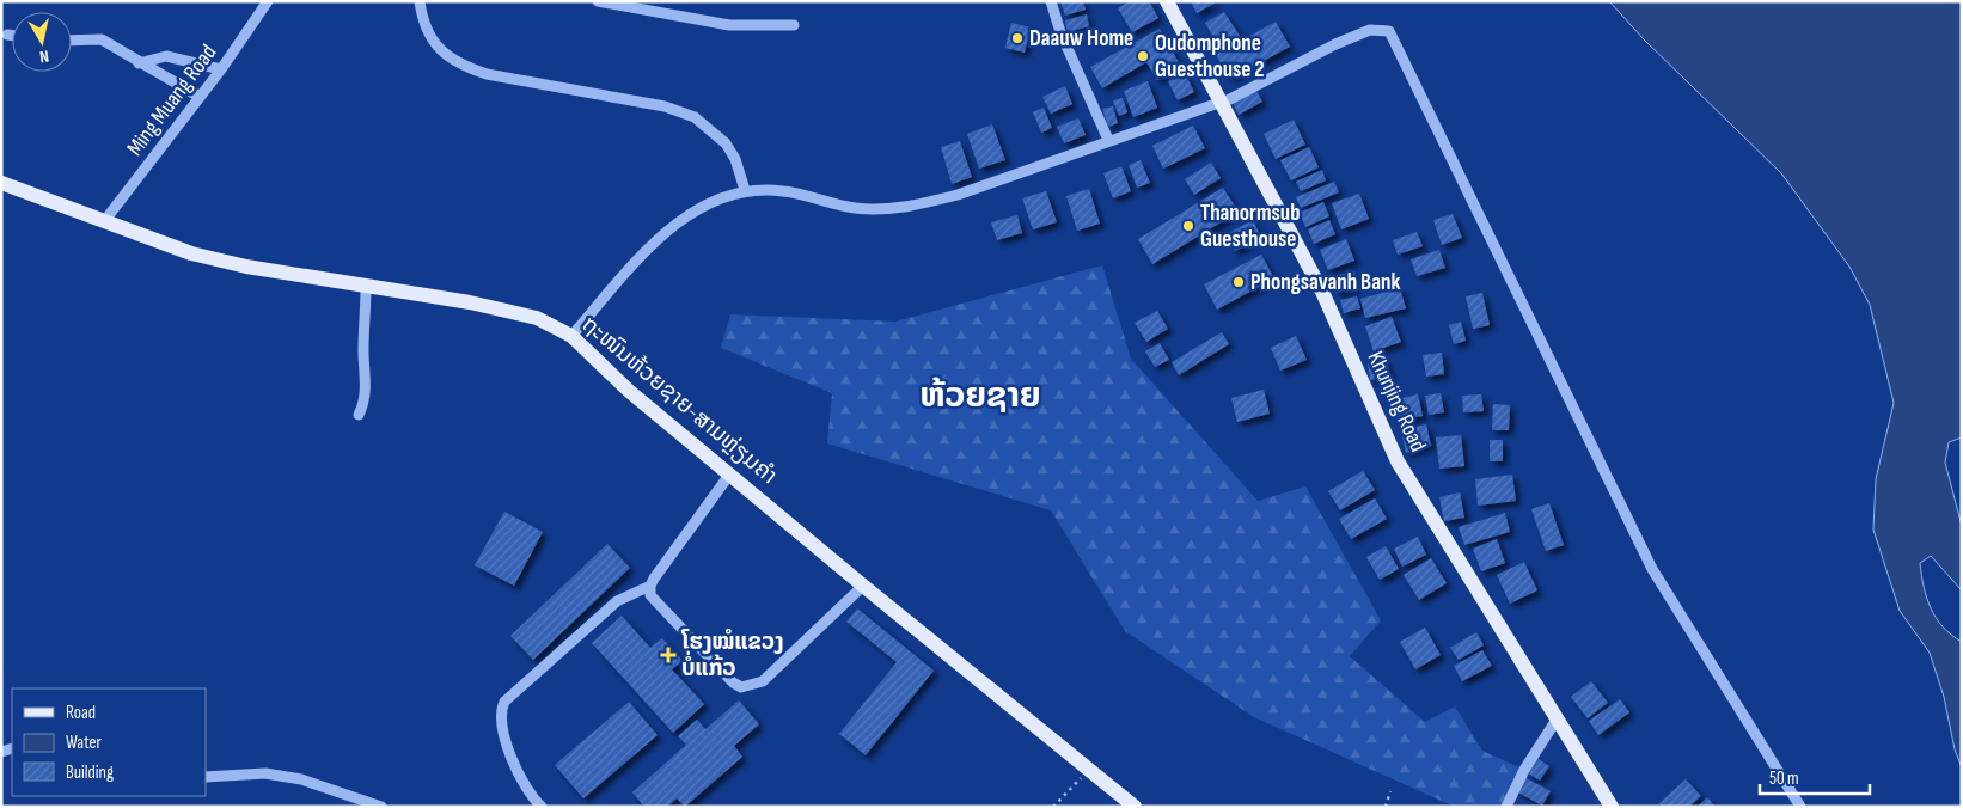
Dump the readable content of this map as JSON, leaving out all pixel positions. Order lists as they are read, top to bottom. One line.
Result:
{"streets":{"main road":["ຖະໜົນຫ້ວຍຊາຍ-ສາມຫຼ່ຽມຄຳ","Khunjing Road"],"street":["Ming Muang Road"]},"crossings":[["Ming Muang Road","ຖະໜົນຫ້ວຍຊາຍ-ສາມຫຼ່ຽມຄຳ"]],"districts":["ຫ້ວຍຊາຍ"],"places":{"other":["Daauw Home","Oudomphone Guesthouse 2","Thanormsub Guesthouse","Phongsavanh Bank"],"health":["ໂຮງໝໍແຂວງ ບໍ່ແກ້ວ"]},"legend":["Road","Water","Building"],"scale_bar":"50 m","north":"bottom"}
